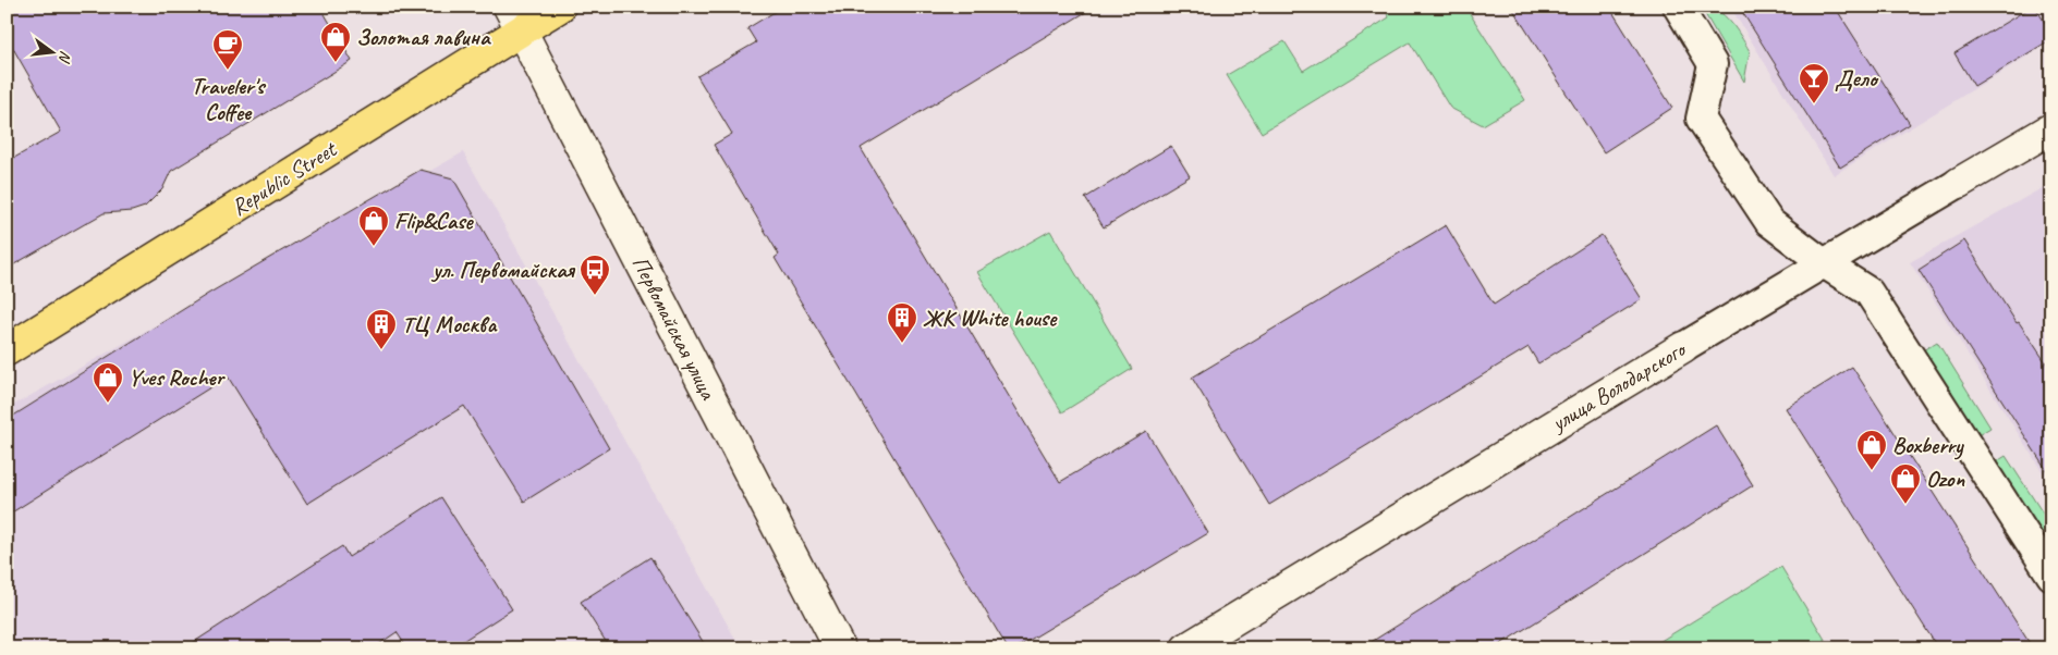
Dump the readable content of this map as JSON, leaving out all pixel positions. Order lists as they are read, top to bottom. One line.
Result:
{"streets":{"main road":["Republic Street"],"street":["Первомайская улица","улица Володарского"]},"crossings":[["Republic Street","Первомайская улица"]],"places":{"shop":["Золотая лавина","Flip&Case","Yves Rocher","Boxberry","Ozon"],"cafe":["Traveler's Coffee"],"bar":["Дело"],"bus stop":["ул. Первомайская"],"building":["ЖК White house","ТЦ Москва"]},"north":"right"}
